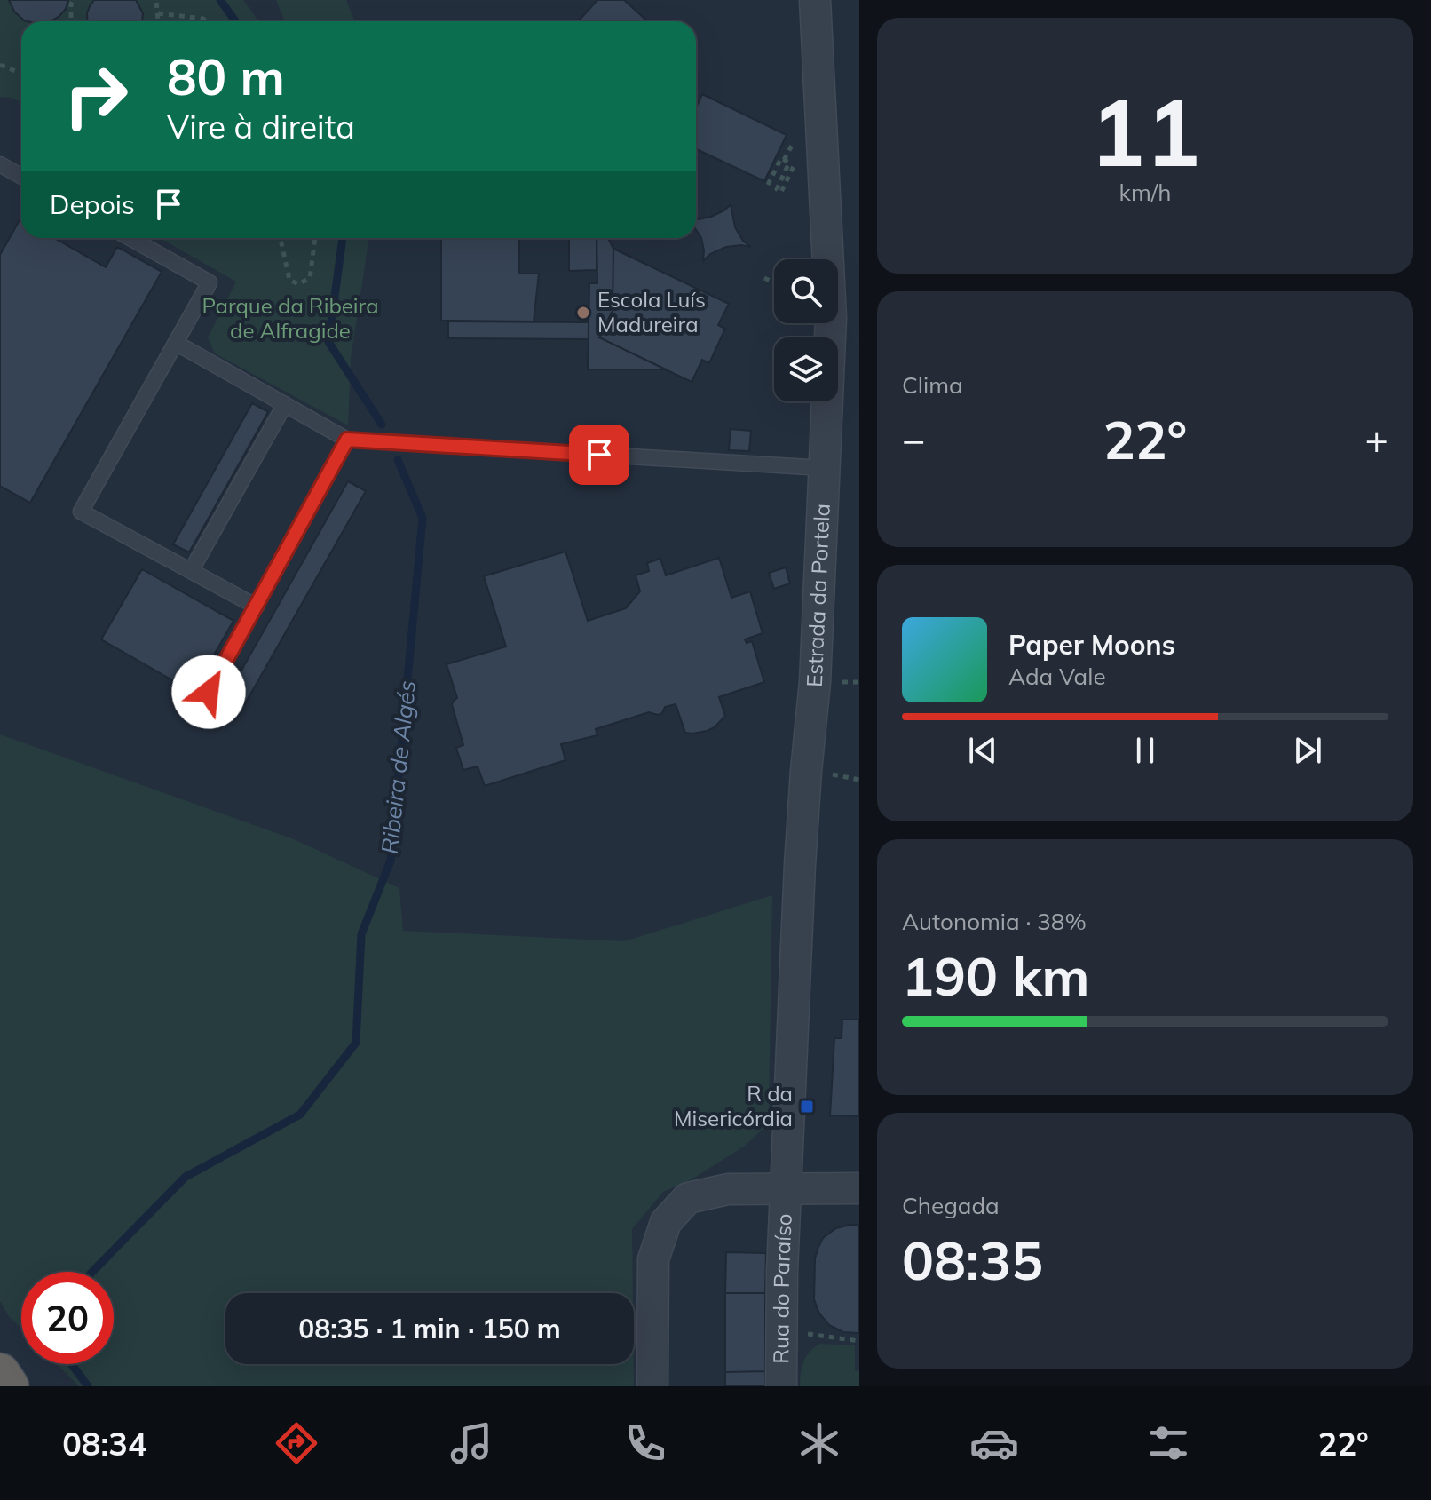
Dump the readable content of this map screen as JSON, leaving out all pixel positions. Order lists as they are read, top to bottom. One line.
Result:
{"streets":{"street":["Estrada da Portela","Rua do Paraíso"]},"crossings":[["Estrada da Portela","Rua do Paraíso"]],"water":["Ribeira de Algés"],"parks":["Parque da Ribeira de Alfragide"],"places":{"other":["Escola Luís Madureira"],"transit":["R da Misericórdia"]},"page":{"tile":[["11","km/h"],"Clima",["Autonomia · 38%","190 km"],["Chegada","08:35"]],"turn":["80 m","Vire à direita"],"then":"Depois","heat":["−","22°","+"],"song":["Paper Moons","Ada Vale"],"limit":"20","trip":"08:35 · 1 min · 150 m","tabs":["08:34","22°"]}}
